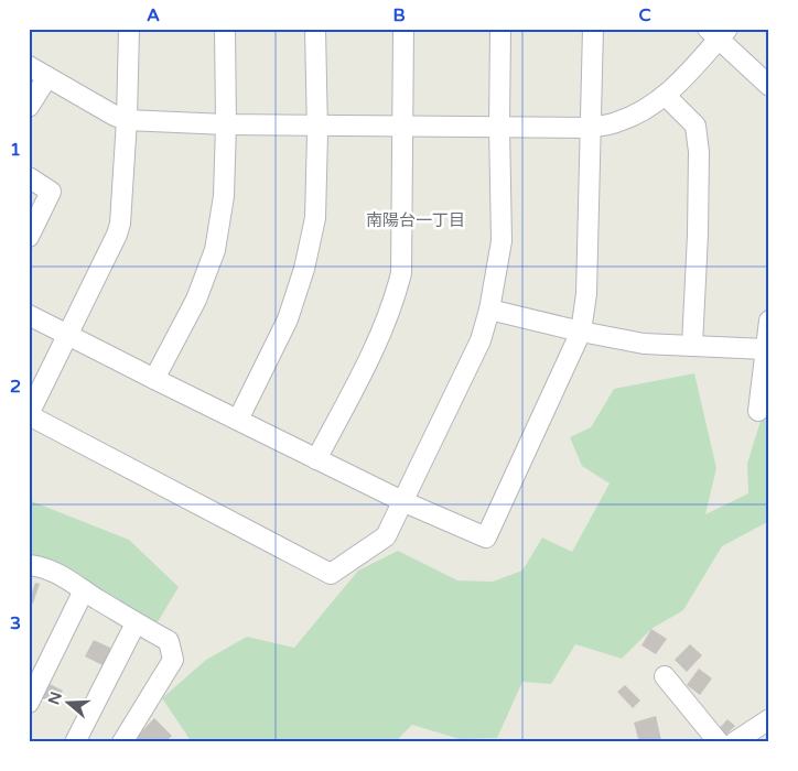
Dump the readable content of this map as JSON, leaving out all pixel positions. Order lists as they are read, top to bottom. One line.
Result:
{"districts":["南陽台一丁目"],"north":"left","grid":{"columns":["A","B","C"],"rows":["1","2","3"]}}
